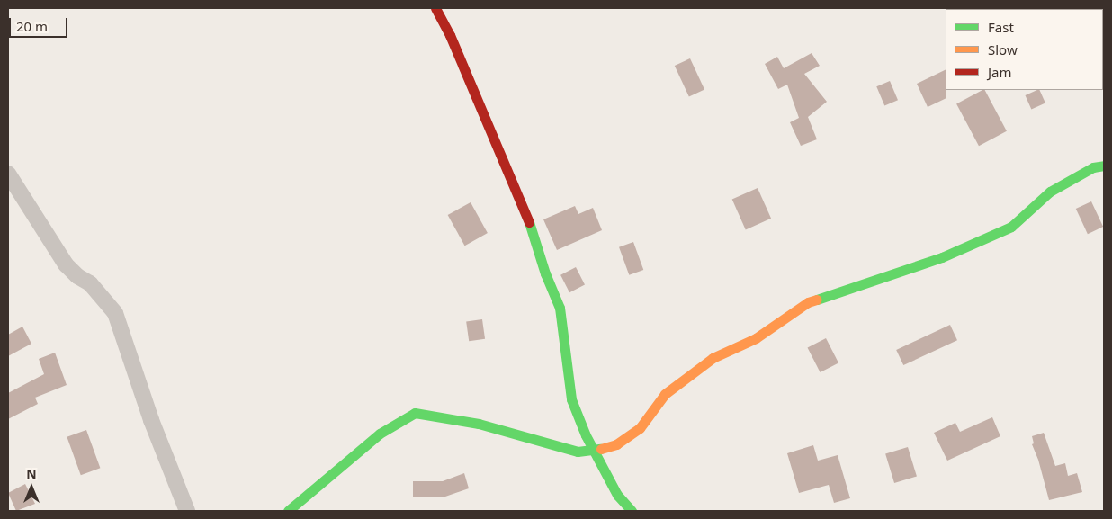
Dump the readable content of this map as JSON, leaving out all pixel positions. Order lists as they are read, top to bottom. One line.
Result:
{"legend":["Fast","Slow","Jam"],"scale_bar":"20 m","north":"top"}
